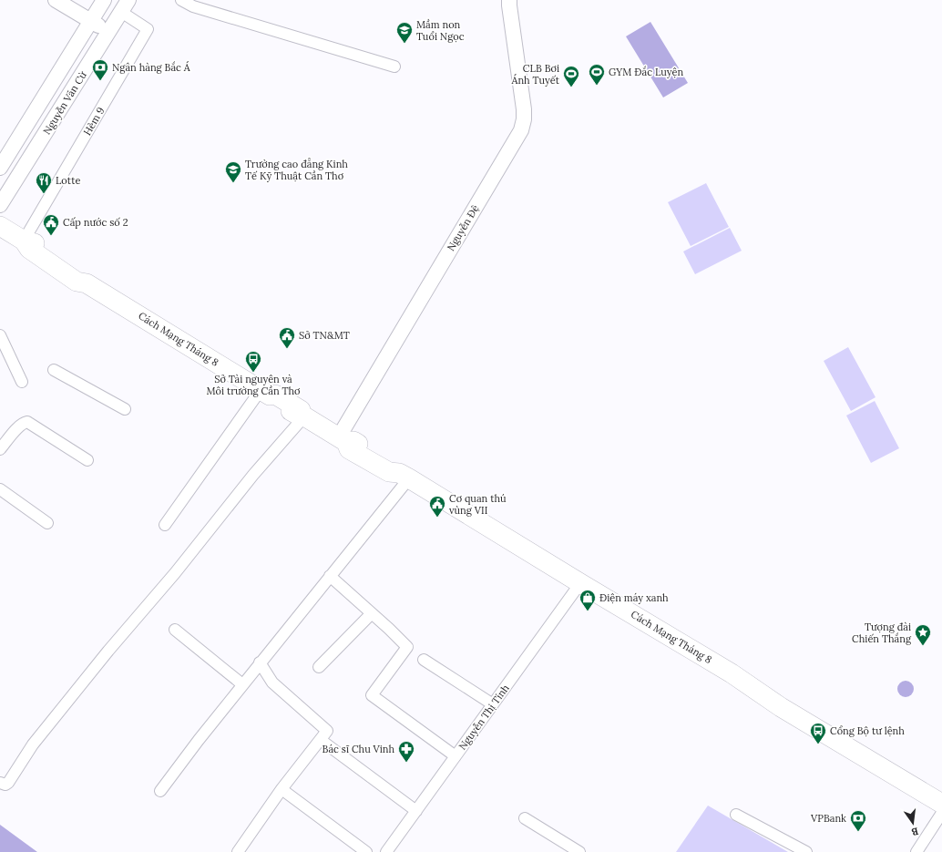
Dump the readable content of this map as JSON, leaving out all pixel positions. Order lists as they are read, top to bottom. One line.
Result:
{"streets":{"highway":["Cách Mạng Tháng 8"],"street":["Nguyễn Văn Cừ","Hẻm 9","Nguyễn Đệ","Nguyễn Thị Tính"]},"crossings":[["Nguyễn Văn Cừ","Hẻm 9"],["Hẻm 9","Cách Mạng Tháng 8"],["Nguyễn Đệ","Cách Mạng Tháng 8"],["Cách Mạng Tháng 8","Nguyễn Thị Tính"]],"places":{"school or university":["Mầm non Tuổi Ngọc","Trường cao đẳng Kinh Tế Kỹ Thuật Cần Thơ"],"bank":["Ngân hàng Bắc Á","VPBank"],"sports":["GYM Đắc Luyện","CLB Bơi Ánh Tuyết"],"restaurant":["Lotte"],"public building":["Cấp nước số 2","Sở TN&MT","Cơ quan thú vùng VII"],"bus stop":["Sở Tài nguyên và Môi trường Cần Thơ","Cổng Bộ tư lệnh"],"shop":["Điện máy xanh"],"place":["Tượng đài Chiến Thắng"],"pharmacy":["Bác sĩ Chu Vinh"]},"north":"bottom"}
